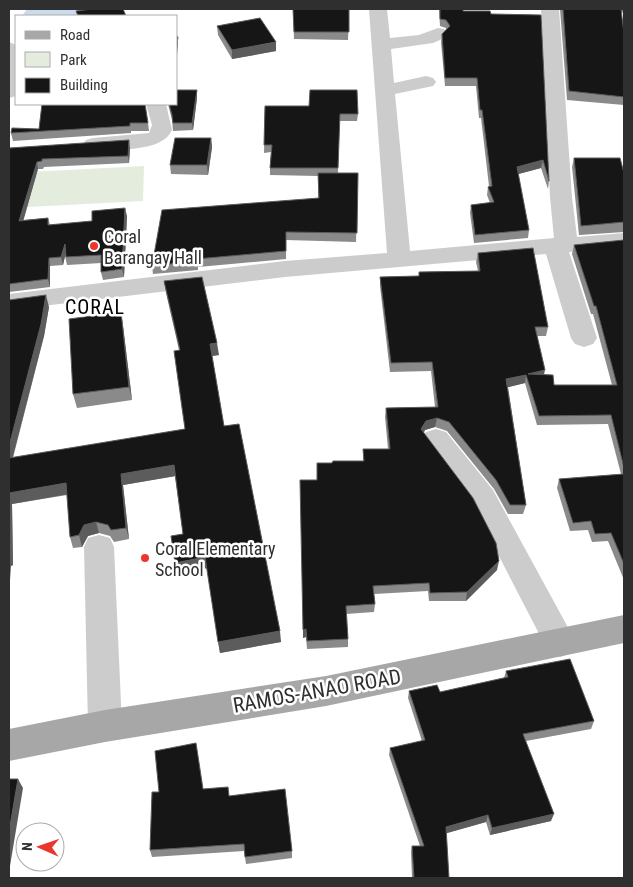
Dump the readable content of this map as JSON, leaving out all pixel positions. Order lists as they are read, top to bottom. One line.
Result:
{"streets":{"main road":["RAMOS-ANAO ROAD"]},"districts":["CORAL"],"places":["Coral Barangay Hall","Coral Elementary School"],"legend":["Road","Park","Building"],"north":"left"}
